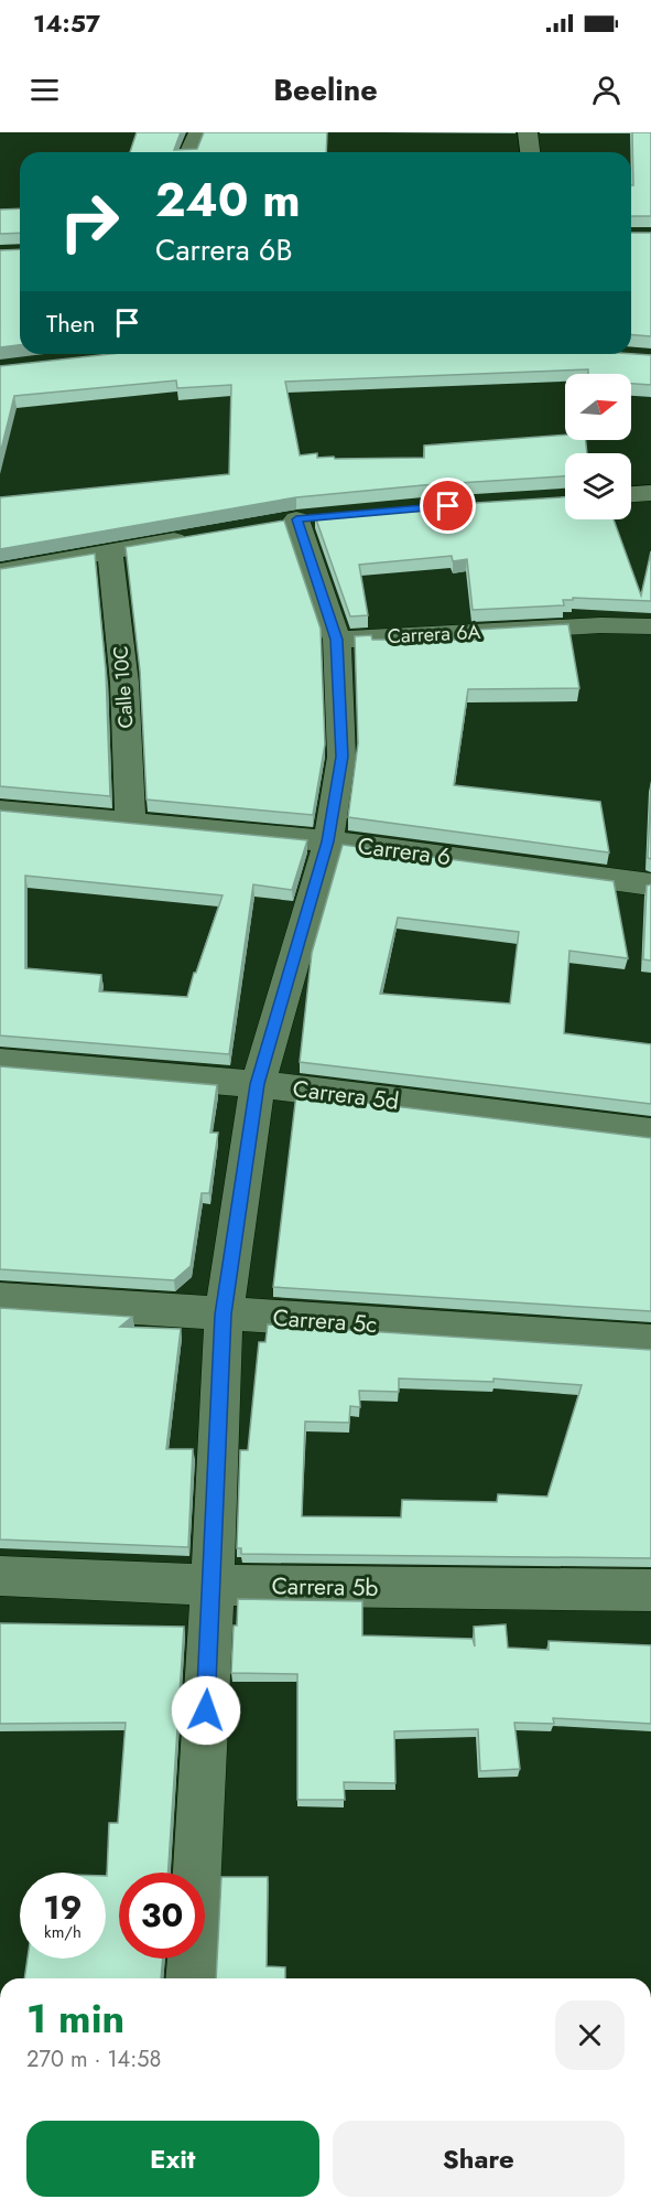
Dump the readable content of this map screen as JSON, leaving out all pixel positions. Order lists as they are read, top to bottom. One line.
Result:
{"streets":{"street":["Carrera 6A","Calle 10C","Carrera 6","Carrera 5d","Carrera 5c","Carrera 5b"]},"crossings":[["Calle 10C","Carrera 6"]],"north":"right","page":{"status":"14:57","header":"Beeline","turn":["240 m","Carrera 6B"],"then":"Then","speed":"19 km/h","limit":"30","heading":["1 min","270 m · 14:58"],"buttons":["Exit","Share"]}}
